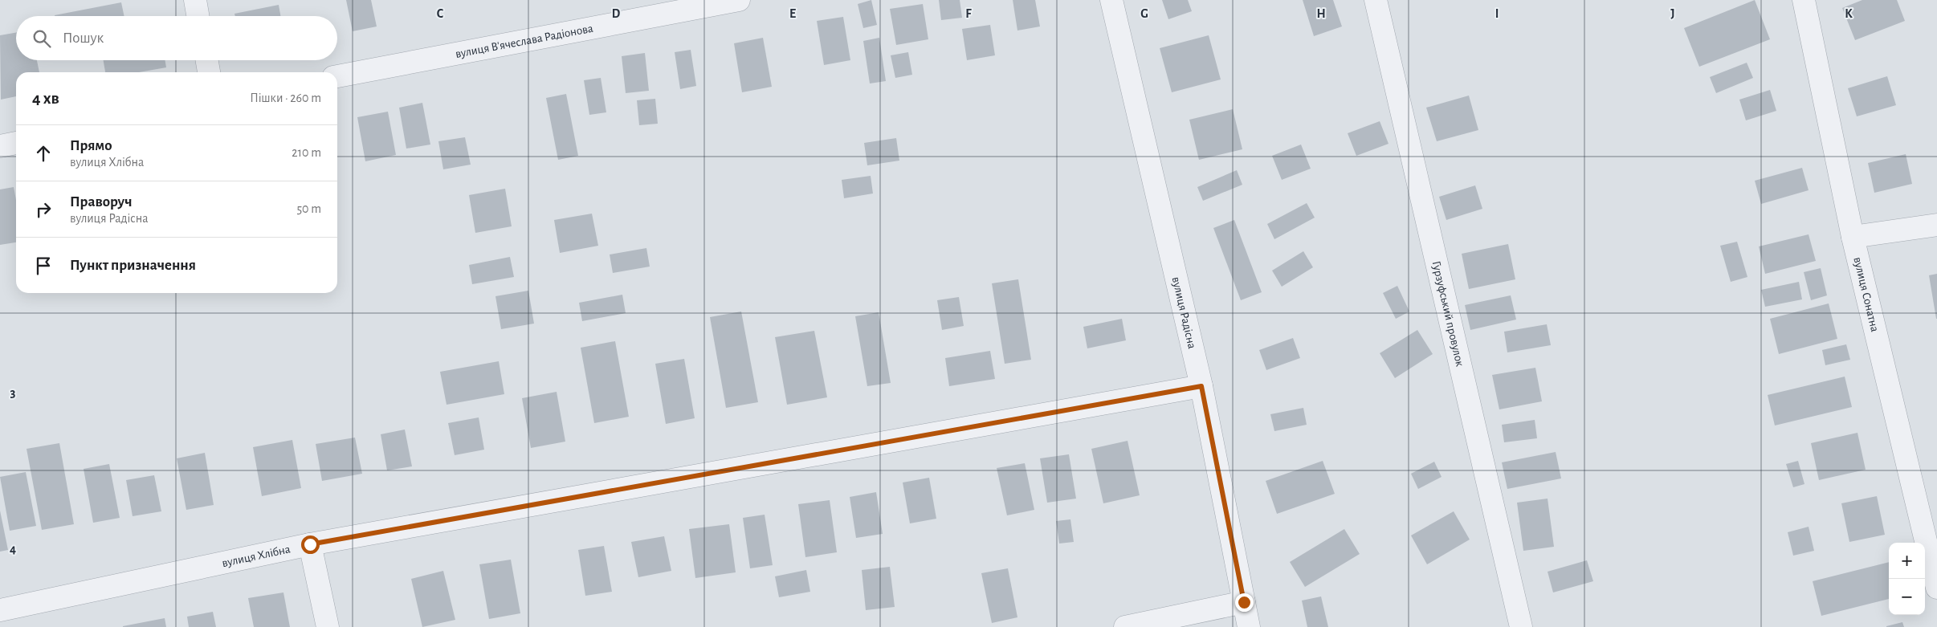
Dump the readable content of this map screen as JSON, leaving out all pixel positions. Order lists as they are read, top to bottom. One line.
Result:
{"streets":{"street":["вулиця В'ячеслава Радіонова","вулиця Сонатна","вулиця Радісна","Гурзуфський провулок","вулиця Хлібна"]},"crossings":[["вулиця Радісна","вулиця Хлібна"]],"page":{"search":"Пошук","heading":["4 хв","Пішки · 260 m"],"list":[["Прямо","вулиця Хлібна","210 m"],["Праворуч","вулиця Радісна","50 m"],"Пункт призначення"],"map_buttons":["+","−"]},"grid":{"columns":["C","D","E","F","G","H","I","J","K"],"rows":["3","4"]}}
